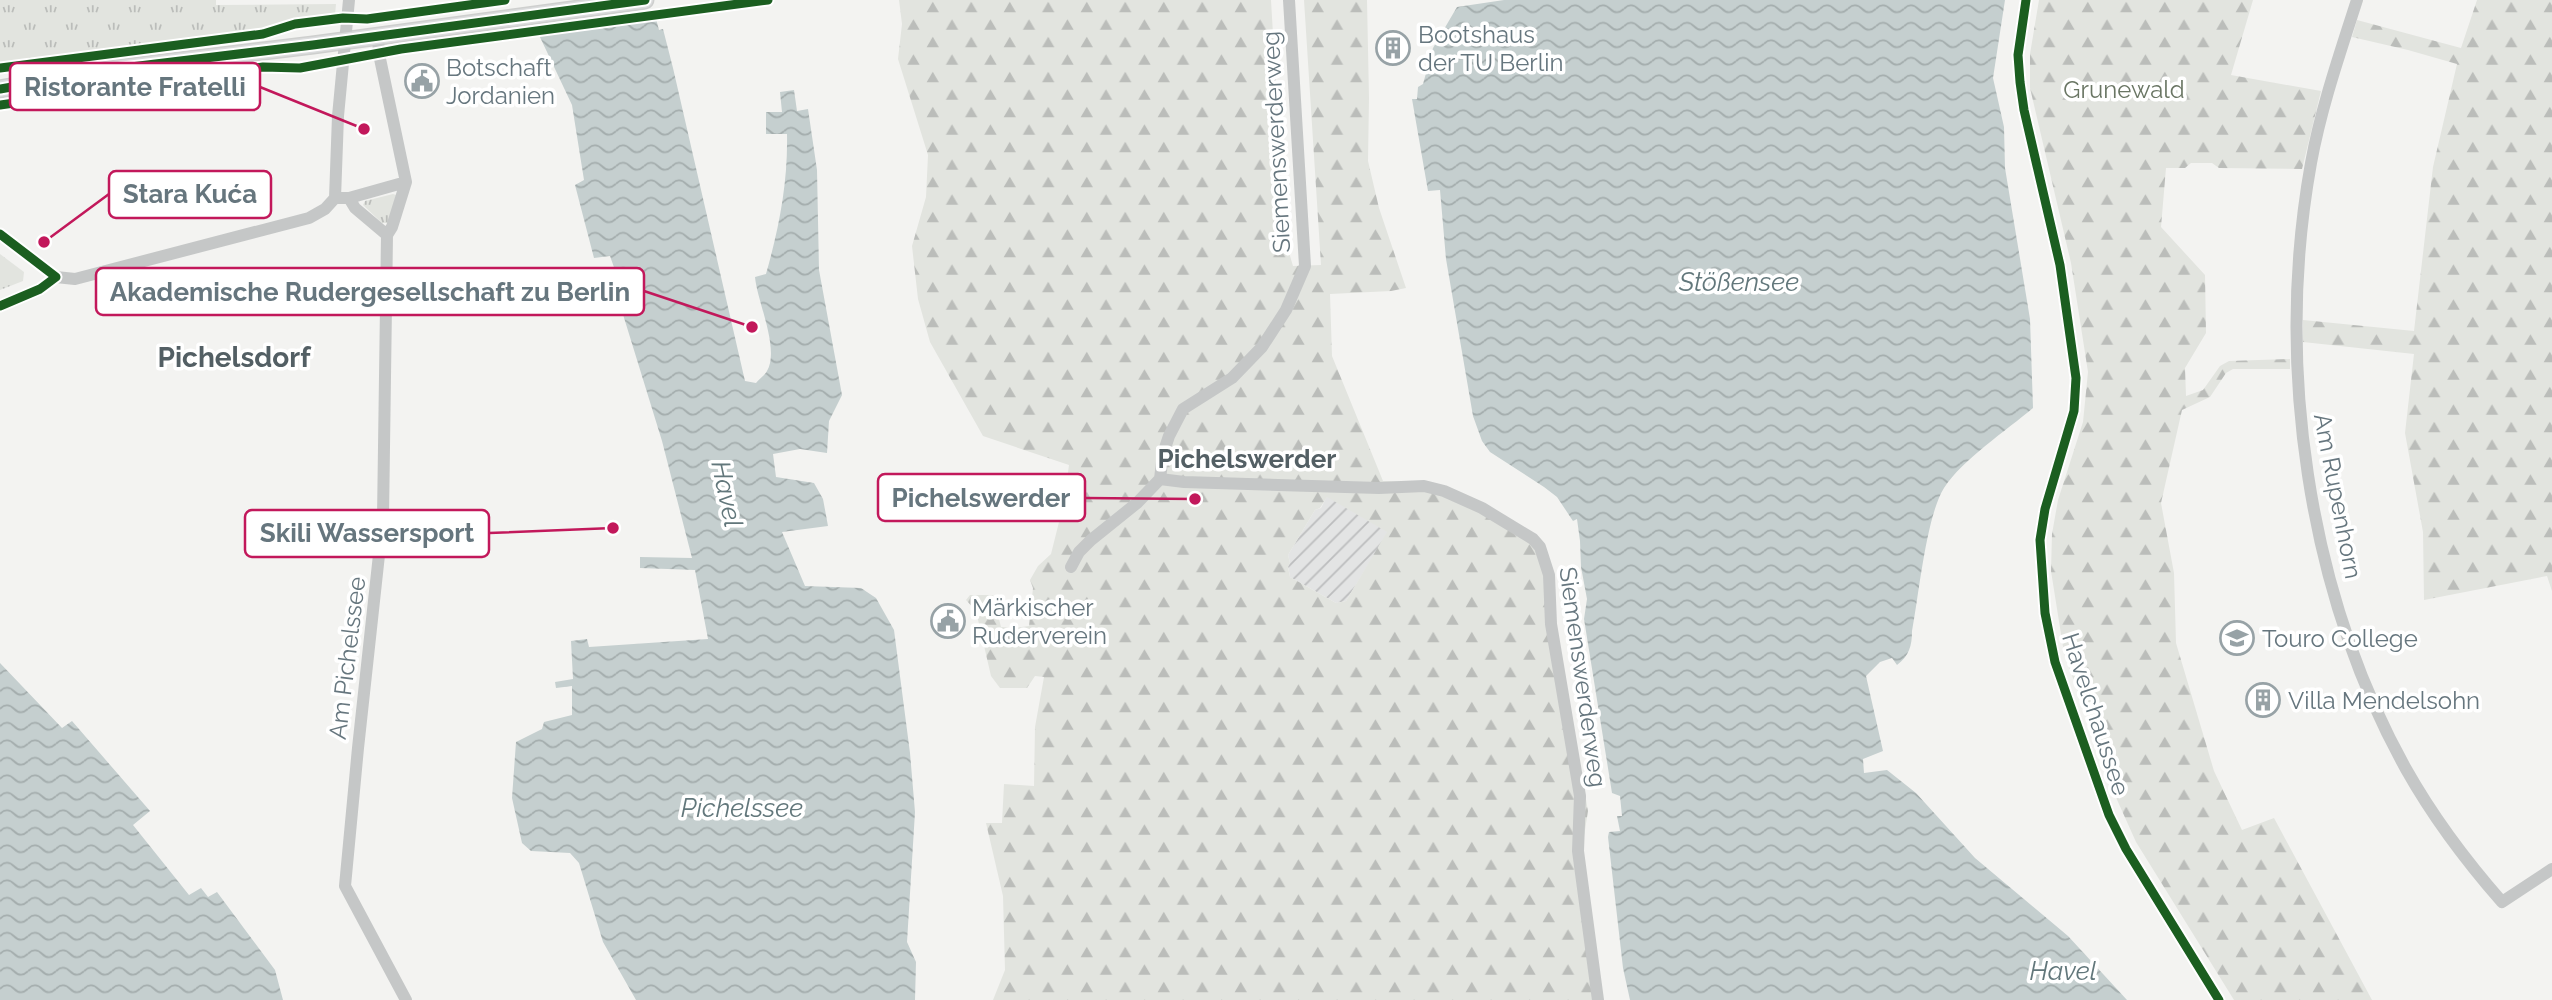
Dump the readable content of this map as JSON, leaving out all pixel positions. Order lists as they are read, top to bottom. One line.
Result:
{"streets":{"street":["Siemenswerderweg","Am Rupenhorn","Am Pichelssee","Havelchaussee"]},"districts":["Pichelsdorf","Pichelswerder"],"water":["Stößensee","Havel","Pichelssee"],"parks":["Grunewald"],"places":{"building":["Bootshaus der TU Berlin","Villa Mendelsohn"],"public building":["Botschaft Jordanien","Märkischer Ruderverein"],"other":["Ristorante Fratelli","Stara Kuća","Akademische Rudergesellschaft zu Berlin","Pichelswerder","Skili Wassersport"],"school or university":["Touro College"]}}
